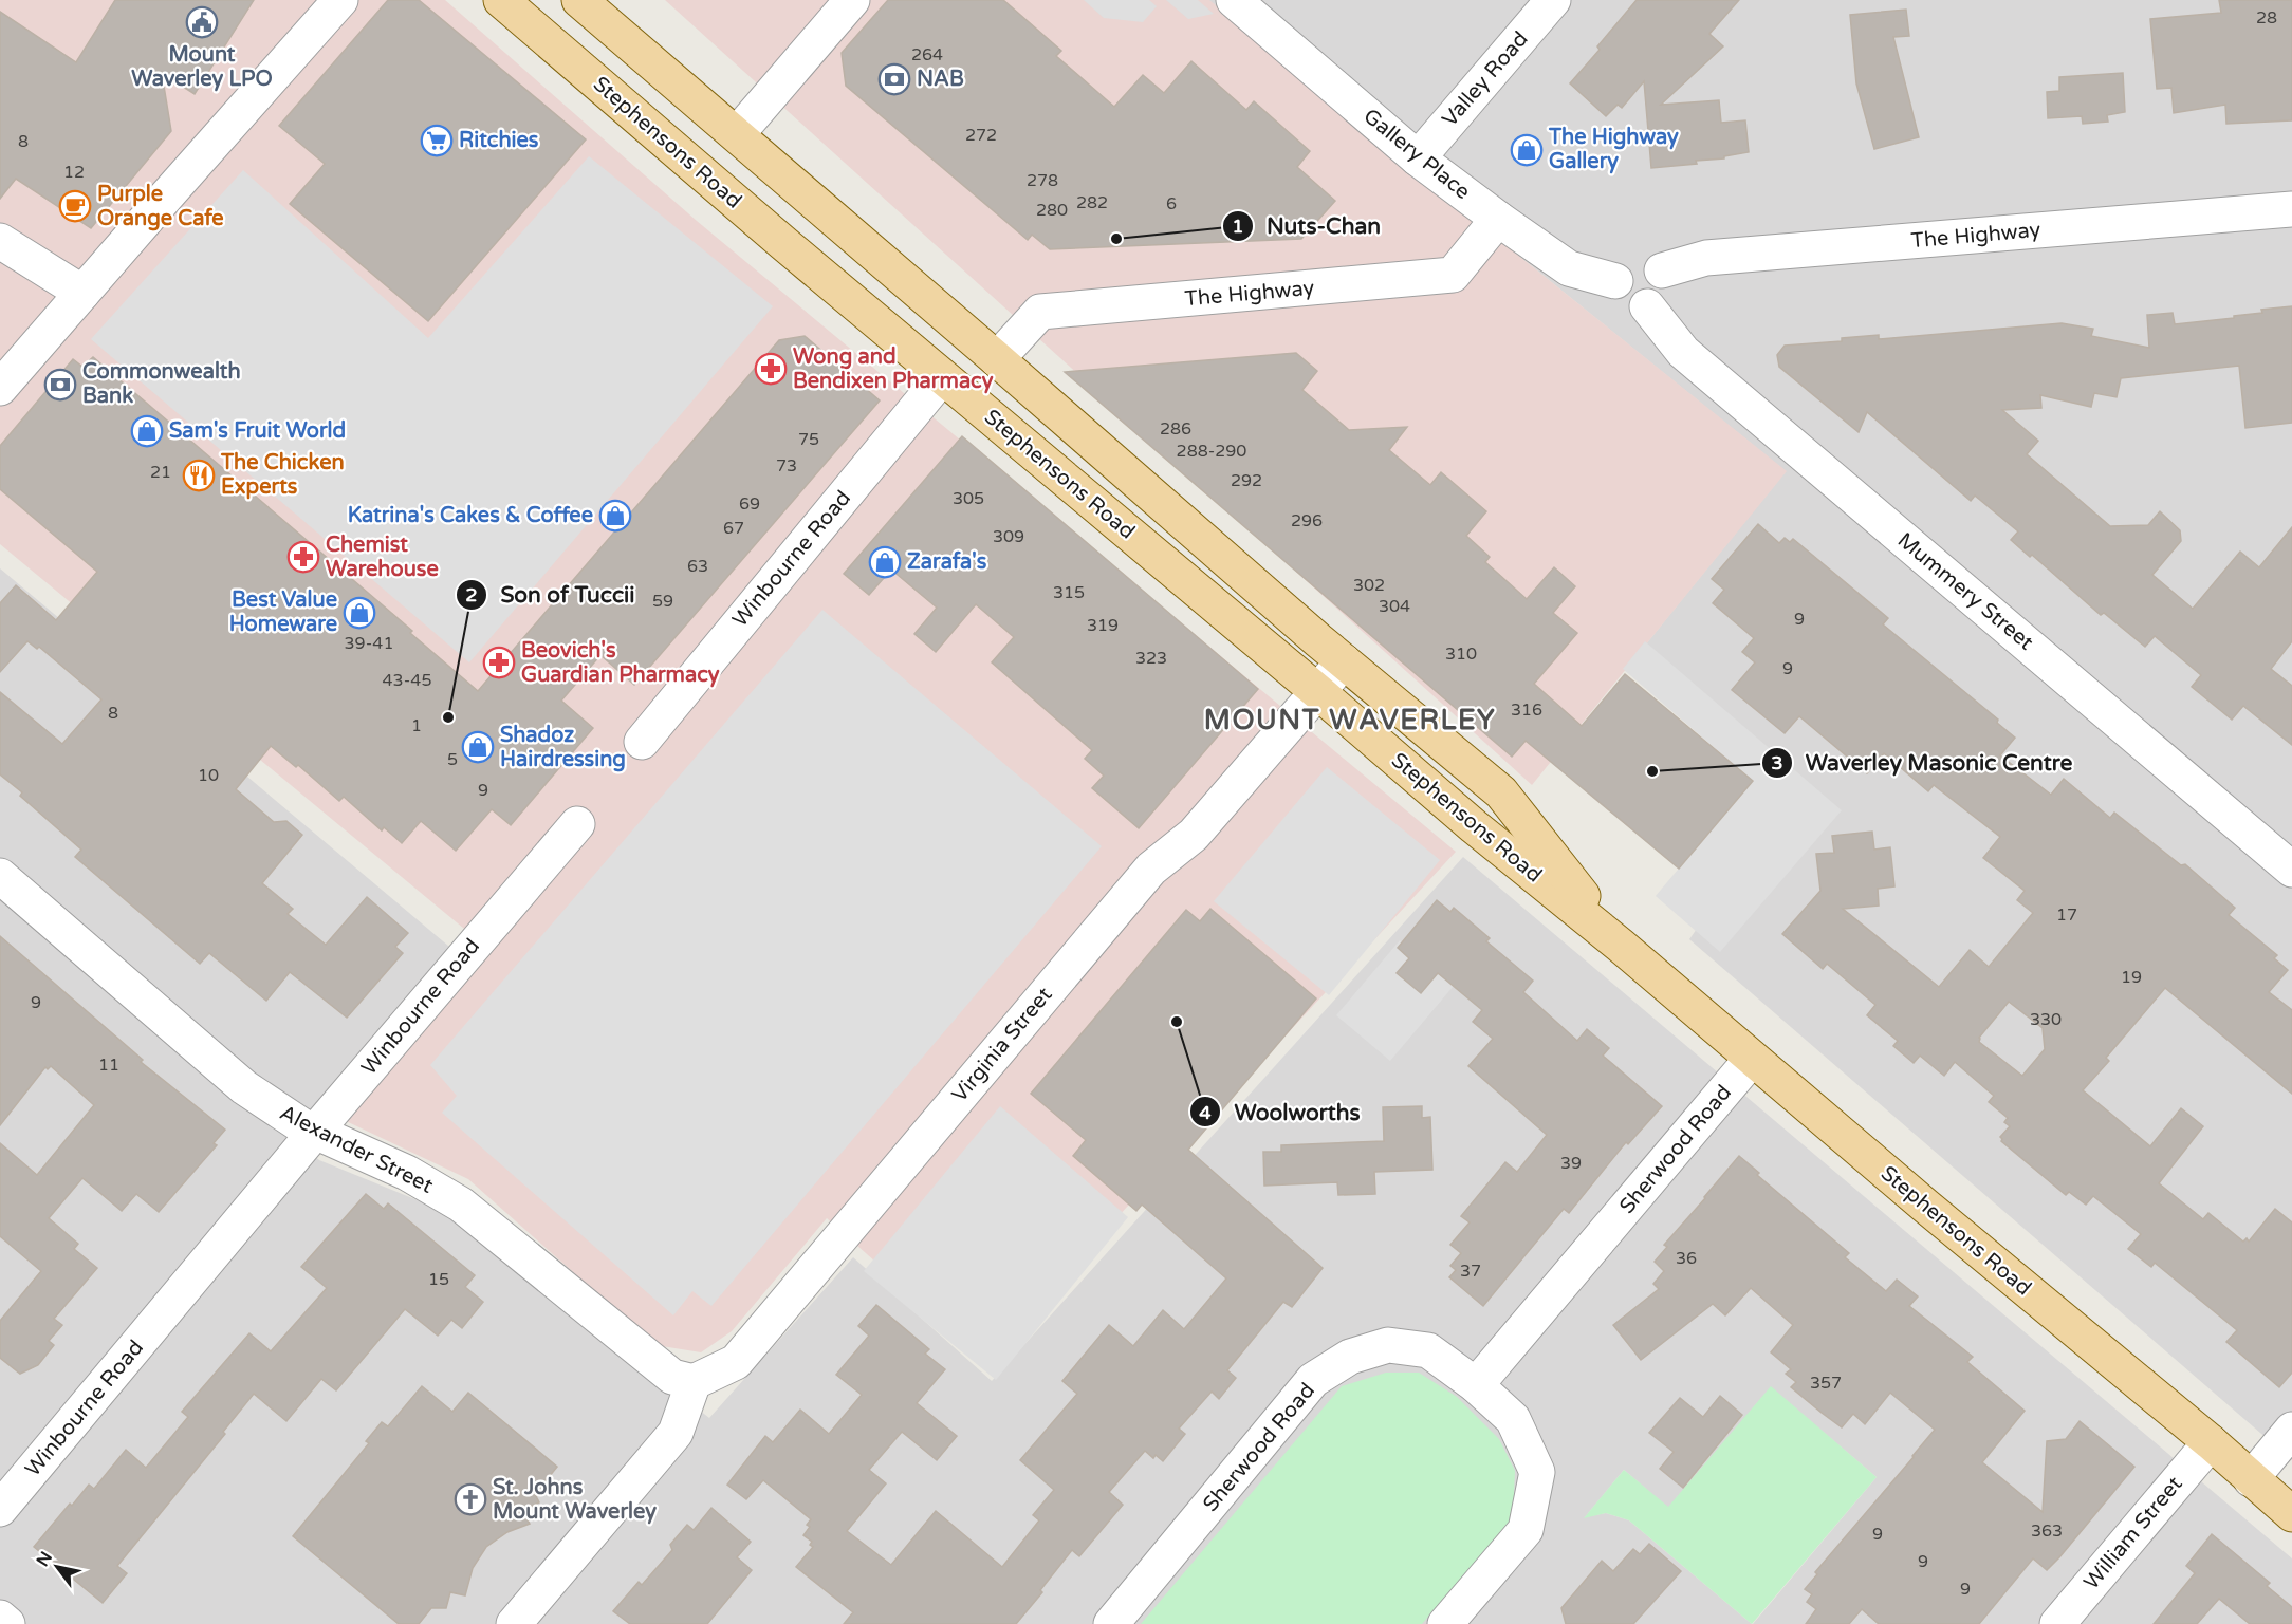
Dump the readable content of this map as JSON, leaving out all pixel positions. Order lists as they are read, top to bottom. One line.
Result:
{"streets":{"main road":["Stephensons Road"],"street":["Valley Road","Gallery Place","The Highway","Winbourne Road","Mummery Street","Virginia Street","Alexander Street","Sherwood Road","William Street"]},"crossings":[["Valley Road","Gallery Place"],["Stephensons Road","The Highway"],["Stephensons Road","Winbourne Road"],["Stephensons Road","Virginia Street"],["Stephensons Road","Sherwood Road"],["Stephensons Road","William Street"],["Gallery Place","The Highway"],["Gallery Place","Mummery Street"],["The Highway","Mummery Street"],["Winbourne Road","Alexander Street"],["Virginia Street","Alexander Street"]],"districts":["MOUNT WAVERLEY"],"places":{"public building":["Mount Waverley LPO"],"bank":["NAB","Commonwealth Bank"],"supermarket":["Ritchies"],"shop":["The Highway Gallery","Sam's Fruit World","Katrina's Cakes & Coffee","Zarafa's","Best Value Homeware","Shadoz Hairdressing"],"cafe":["Purple Orange Cafe"],"other":["Nuts-Chan","Son of Tuccii","Waverley Masonic Centre","Woolworths"],"pharmacy":["Wong and Bendixen Pharmacy","Chemist Warehouse","Beovich's Guardian Pharmacy"],"restaurant":["The Chicken Experts"],"church":["St. Johns Mount Waverley"]},"house_numbers":["28","264","272","8","12","278","282","6","280","286","75","288-290","73","21","292","305","69","296","67","309","63","302","315","59","304","9","319","39-41","310","323","9","43-45","316","8","1","5","10","9","17","19","9","330","11","39","36","37","15","357","363","9","9","9"],"north":"top left"}
